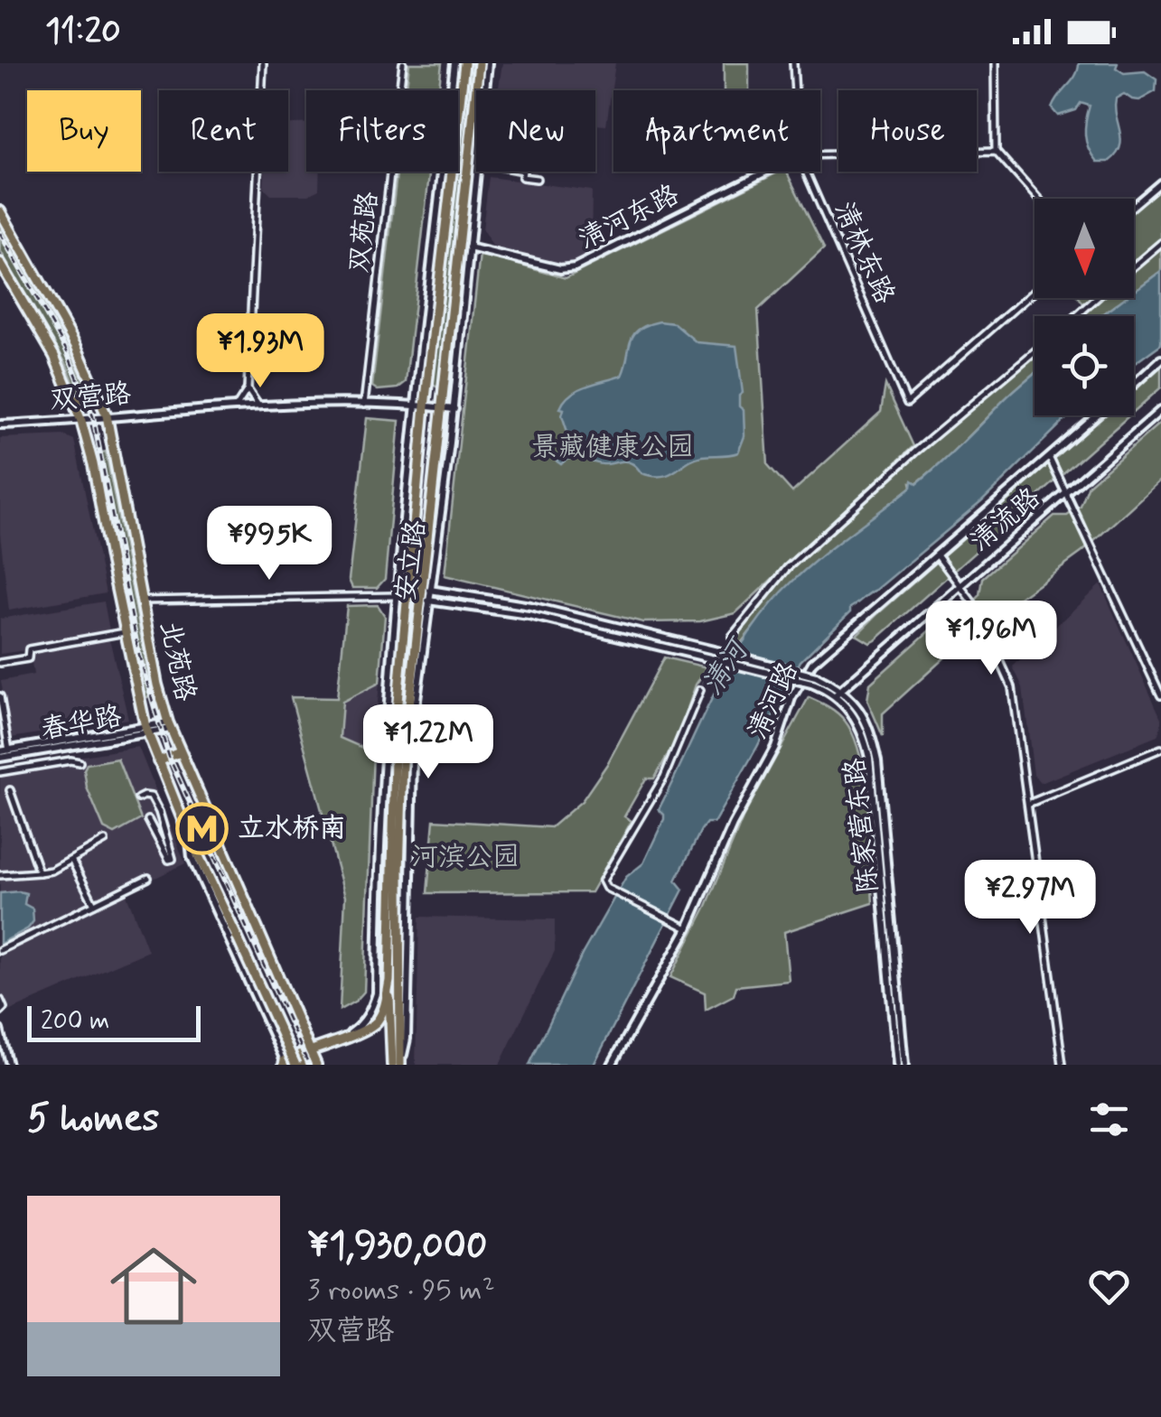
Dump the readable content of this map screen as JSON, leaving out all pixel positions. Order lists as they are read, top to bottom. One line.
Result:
{"streets":{"main road":["安立路","北苑路"],"street":["清河东路","双苑路","清林东路","双营路","清流路","清河路","春华路","陈家营东路"]},"crossings":[["清河东路","安立路"],["双苑路","双营路"],["双营路","安立路"],["双营路","北苑路"],["清流路","陈家营东路"],["安立路","北苑路"],["安立路","陈家营东路"],["北苑路","春华路"]],"water":["清河"],"parks":["景藏健康公园","河滨公园"],"places":{"metro station":["立水桥南"]},"scale_bar":"200 m","north":"bottom","page":{"status":"11:20","chip":["Buy","Rent","Filters","New","Apartment","House"],"price":["¥1.93M","¥995K","¥1.96M","¥1.22M","¥2.97M"],"scale":"200 m","heading":"5 homes","list":[{"name":"¥1,930,000","note":"3 rooms · 95 m² · 双营路"}]}}
